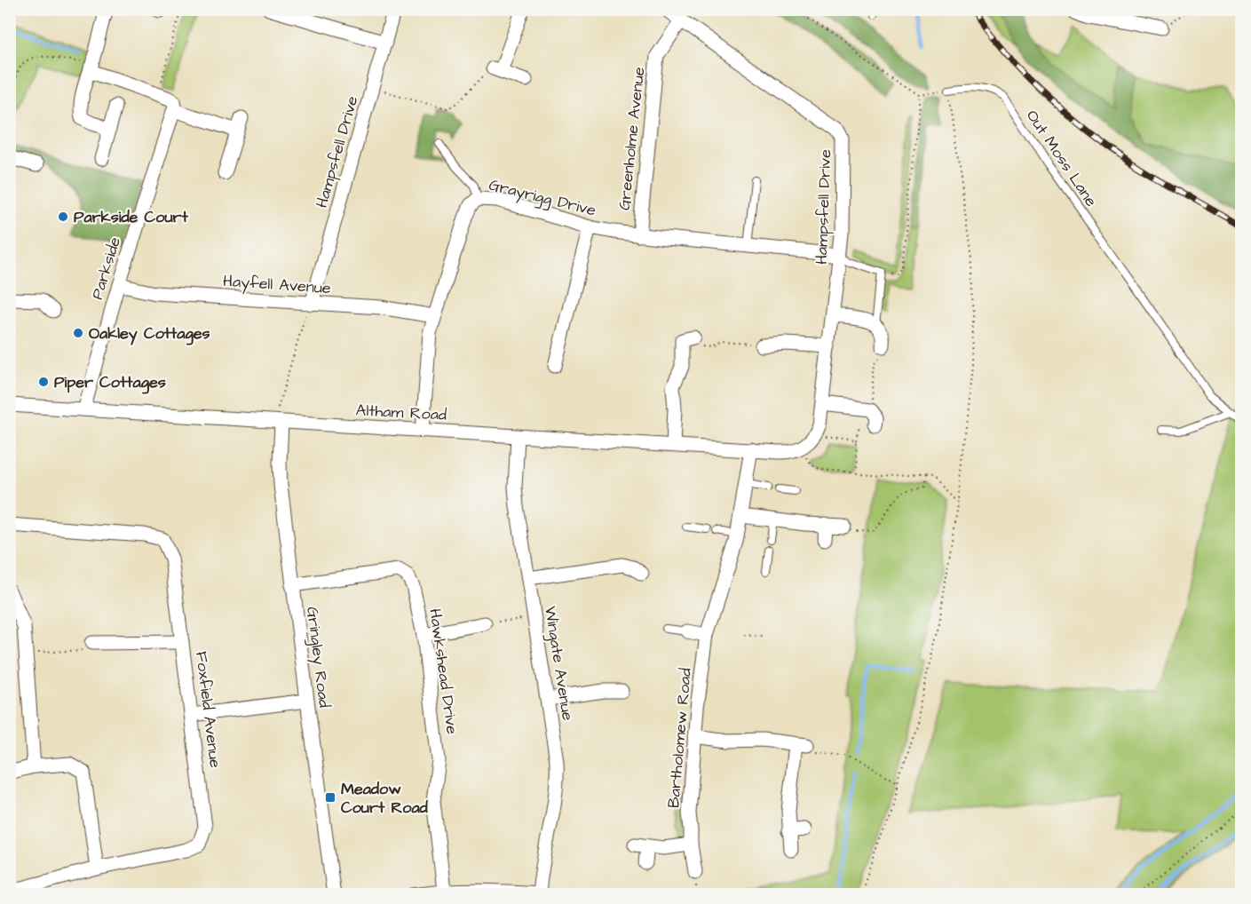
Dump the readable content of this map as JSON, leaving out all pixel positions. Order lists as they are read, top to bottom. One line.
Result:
{"streets":{"street":["Greenholme Avenue","Hampsfell Drive","Grayrigg Drive","Parkside","Hayfell Avenue","Altham Road","Gringley Road","Wingate Avenue","Hawkshead Drive","Foxfield Avenue","Bartholomew Road"],"lane":["Out Moss Lane"]},"crossings":[["Greenholme Avenue","Hampsfell Drive"],["Greenholme Avenue","Grayrigg Drive"],["Hampsfell Drive","Grayrigg Drive"],["Hampsfell Drive","Hayfell Avenue"],["Hampsfell Drive","Altham Road"],["Grayrigg Drive","Hayfell Avenue"],["Grayrigg Drive","Altham Road"],["Parkside","Hayfell Avenue"],["Parkside","Altham Road"],["Altham Road","Gringley Road"],["Altham Road","Wingate Avenue"],["Altham Road","Bartholomew Road"],["Gringley Road","Hawkshead Drive"]],"places":{"other":["Parkside Court","Oakley Cottages","Piper Cottages"],"transit":["Meadow Court Road"]}}
